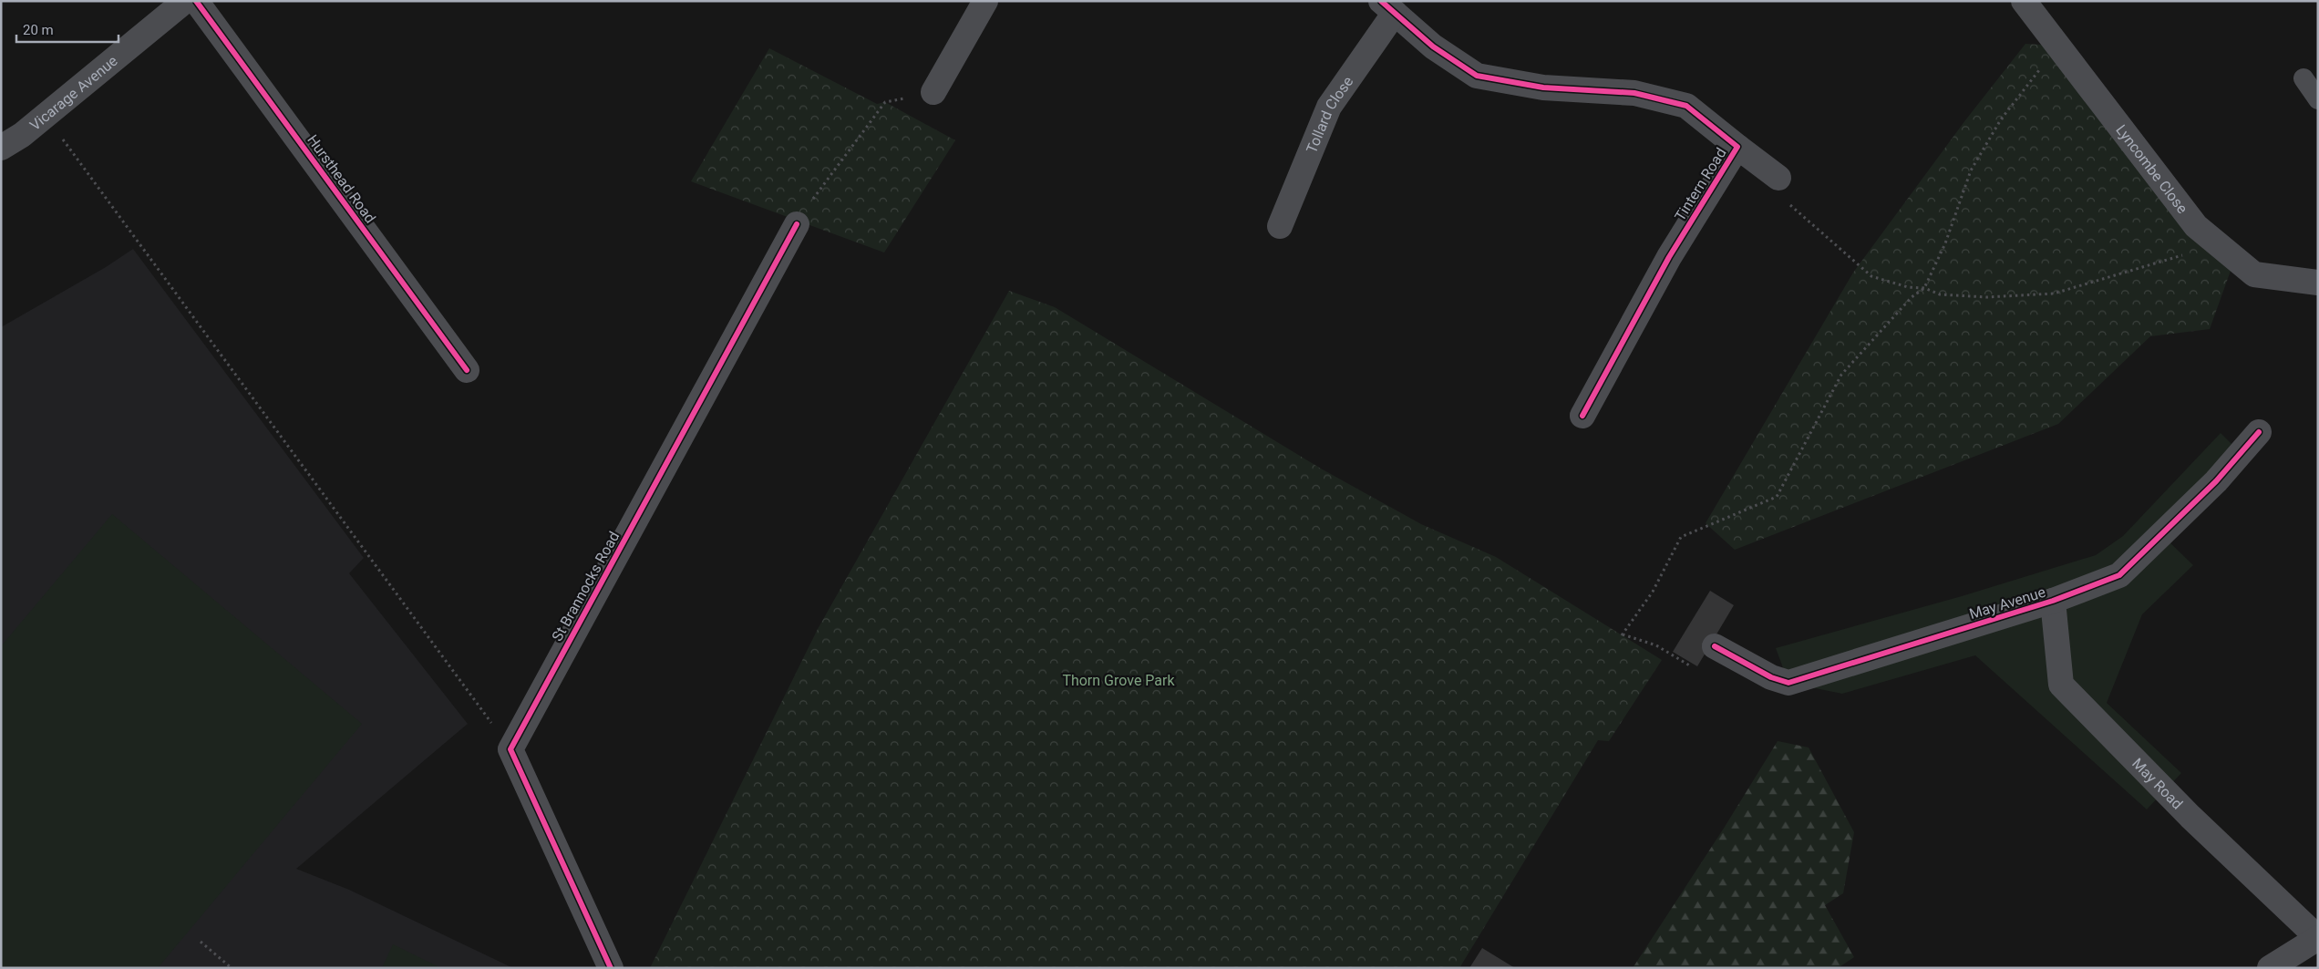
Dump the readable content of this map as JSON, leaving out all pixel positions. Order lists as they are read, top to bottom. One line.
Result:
{"streets":{"street":["Vicarage Avenue","Tollard Close","Lyncombe Close","Hursthead Road","Tintern Road","St Brannocks Road","May Avenue","May Road"]},"crossings":[["Tollard Close","Tintern Road"],["May Avenue","May Road"]],"parks":["Thorn Grove Park"],"scale_bar":"20 m"}
